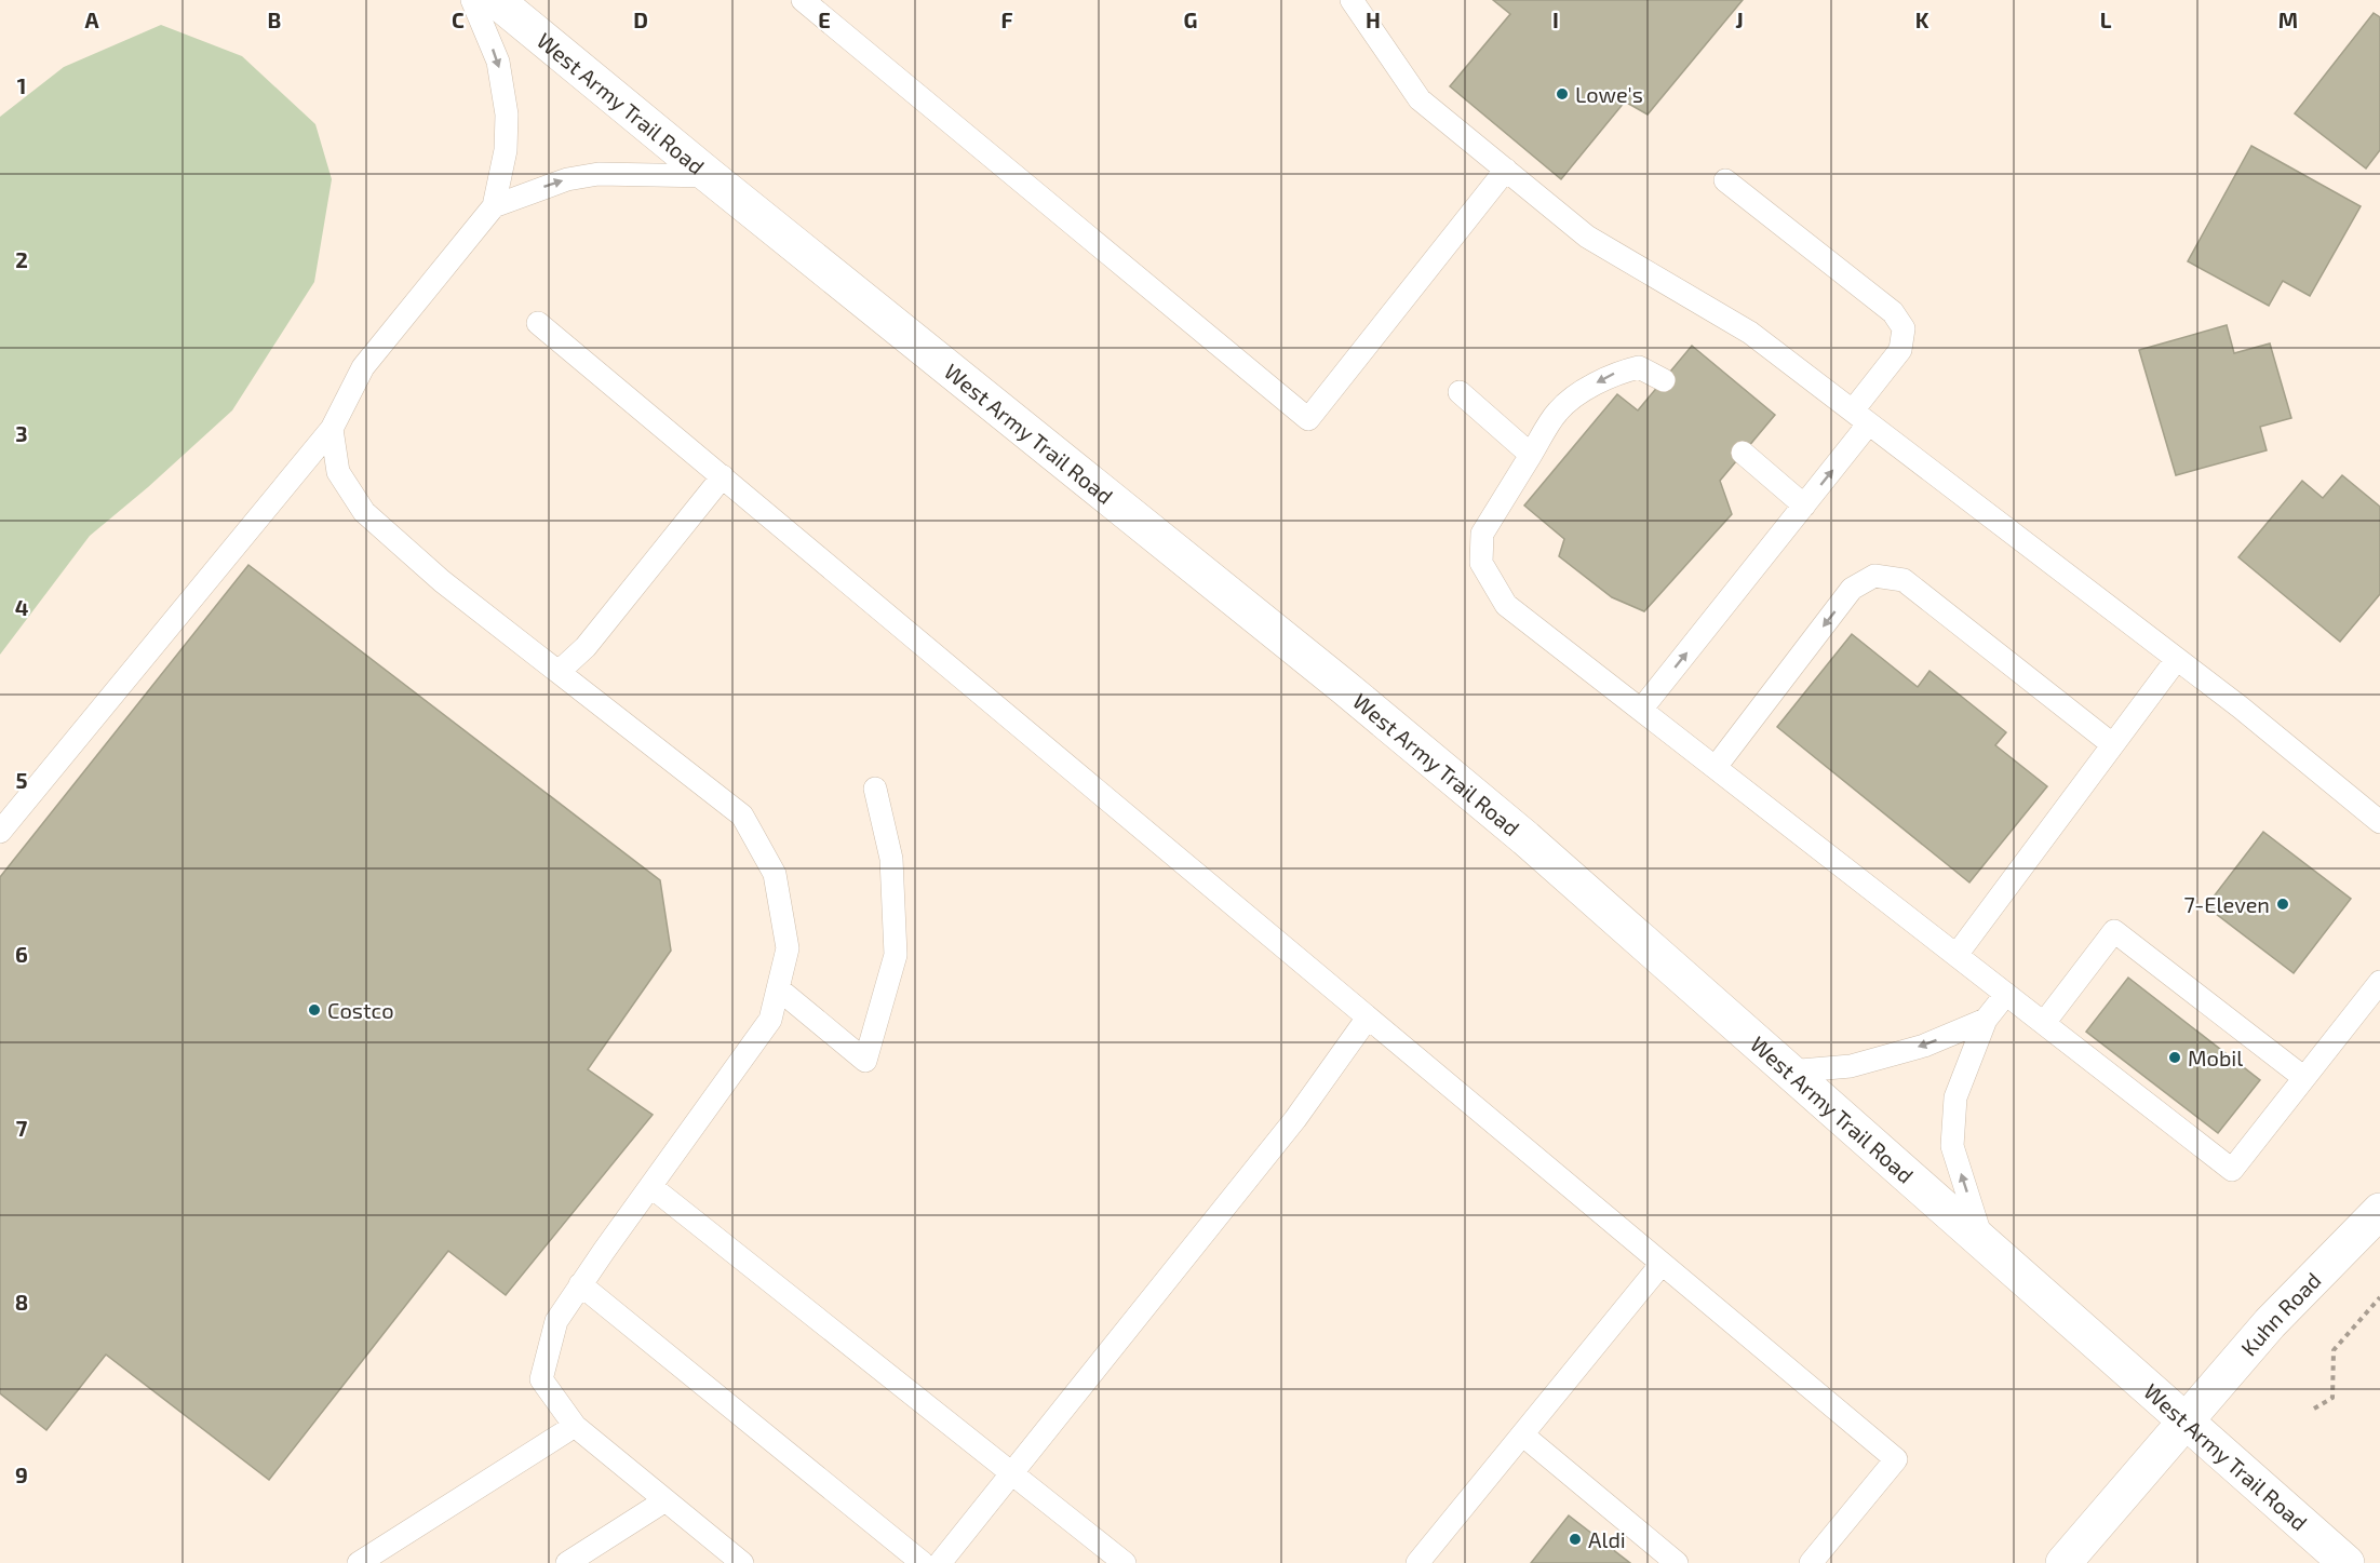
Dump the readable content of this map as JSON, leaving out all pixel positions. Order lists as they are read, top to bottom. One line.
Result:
{"streets":{"main road":["West Army Trail Road","Kuhn Road"]},"crossings":[["West Army Trail Road","Kuhn Road"]],"places":["Lowe's","7-Eleven","Costco","Mobil","Aldi"],"grid":{"columns":["A","B","C","D","E","F","G","H","I","J","K","L","M"],"rows":["1","2","3","4","5","6","7","8","9"]}}
